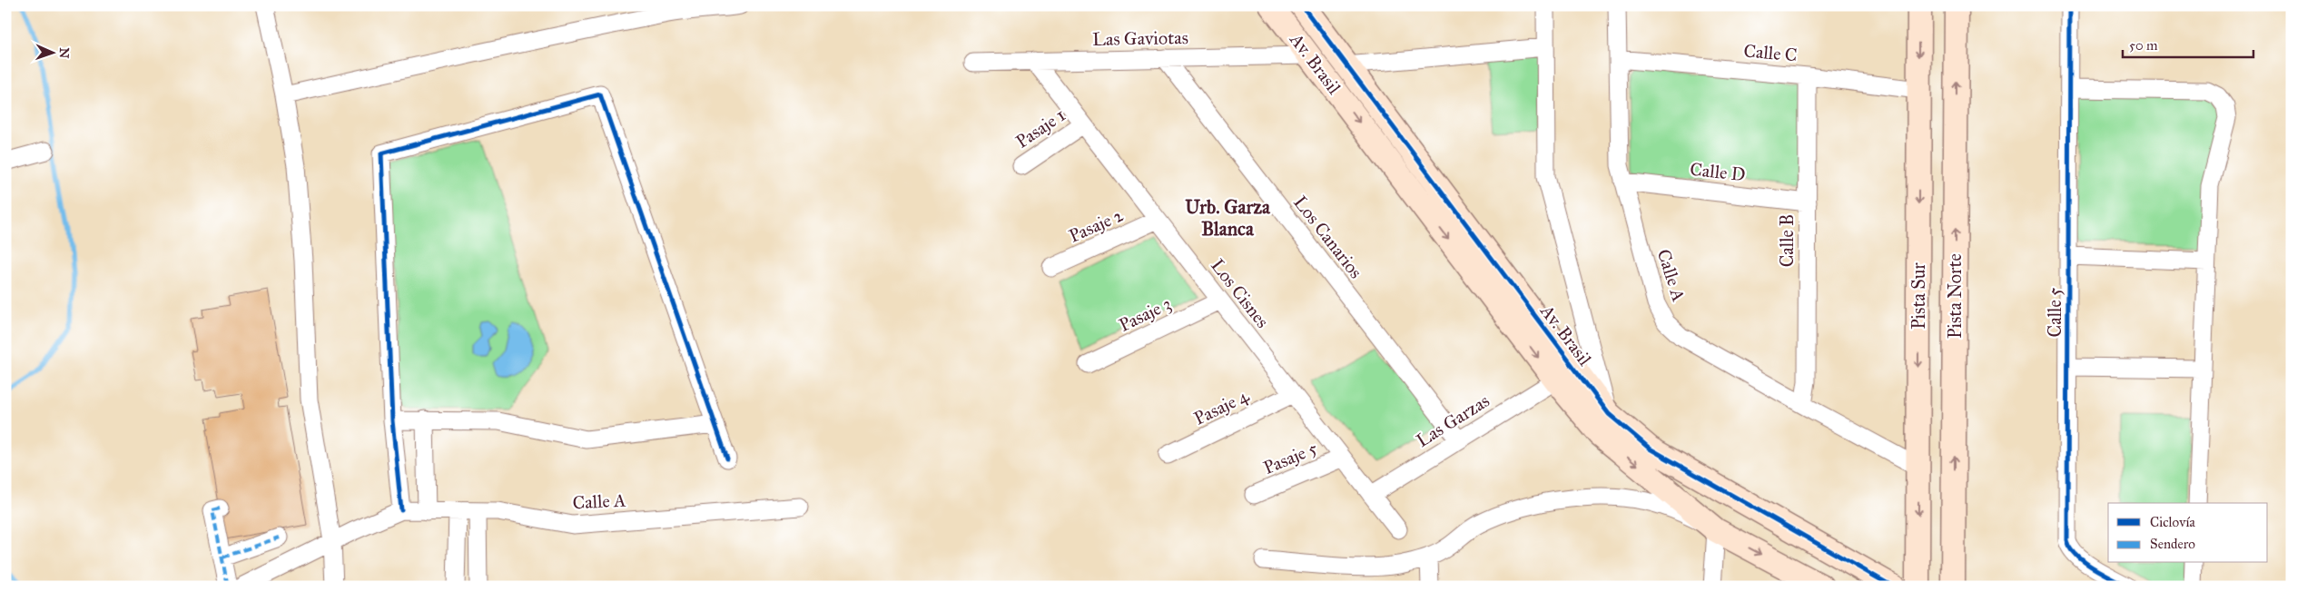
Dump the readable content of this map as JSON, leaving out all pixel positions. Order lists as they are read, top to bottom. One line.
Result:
{"streets":{"street":["Las Gaviotas","Calle C","Av. Brasil","Pasaje 1","Calle D","Pasaje 2","Los Canarios","Calle B","Calle A","Los Cisnes","Pista Sur","Pista Norte","Calle 5","Pasaje 3","Pasaje 4","Las Garzas","Pasaje 5"]},"crossings":[["Las Gaviotas","Av. Brasil"],["Las Gaviotas","Los Canarios"],["Las Gaviotas","Los Cisnes"],["Calle C","Calle B"],["Calle C","Calle A"],["Calle C","Pista Sur"],["Av. Brasil","Las Garzas"],["Pasaje 1","Los Cisnes"],["Calle D","Calle B"],["Calle D","Calle A"],["Pasaje 2","Los Cisnes"],["Los Canarios","Las Garzas"],["Calle B","Calle A"],["Calle A","Pista Sur"],["Los Cisnes","Pasaje 3"],["Los Cisnes","Pasaje 4"],["Los Cisnes","Las Garzas"],["Los Cisnes","Pasaje 5"]],"one_way":["Pista Sur","Pista Norte"],"districts":["Urb. Garza Blanca"],"legend":["Ciclovía","Sendero"],"scale_bar":"50 m","north":"right"}
